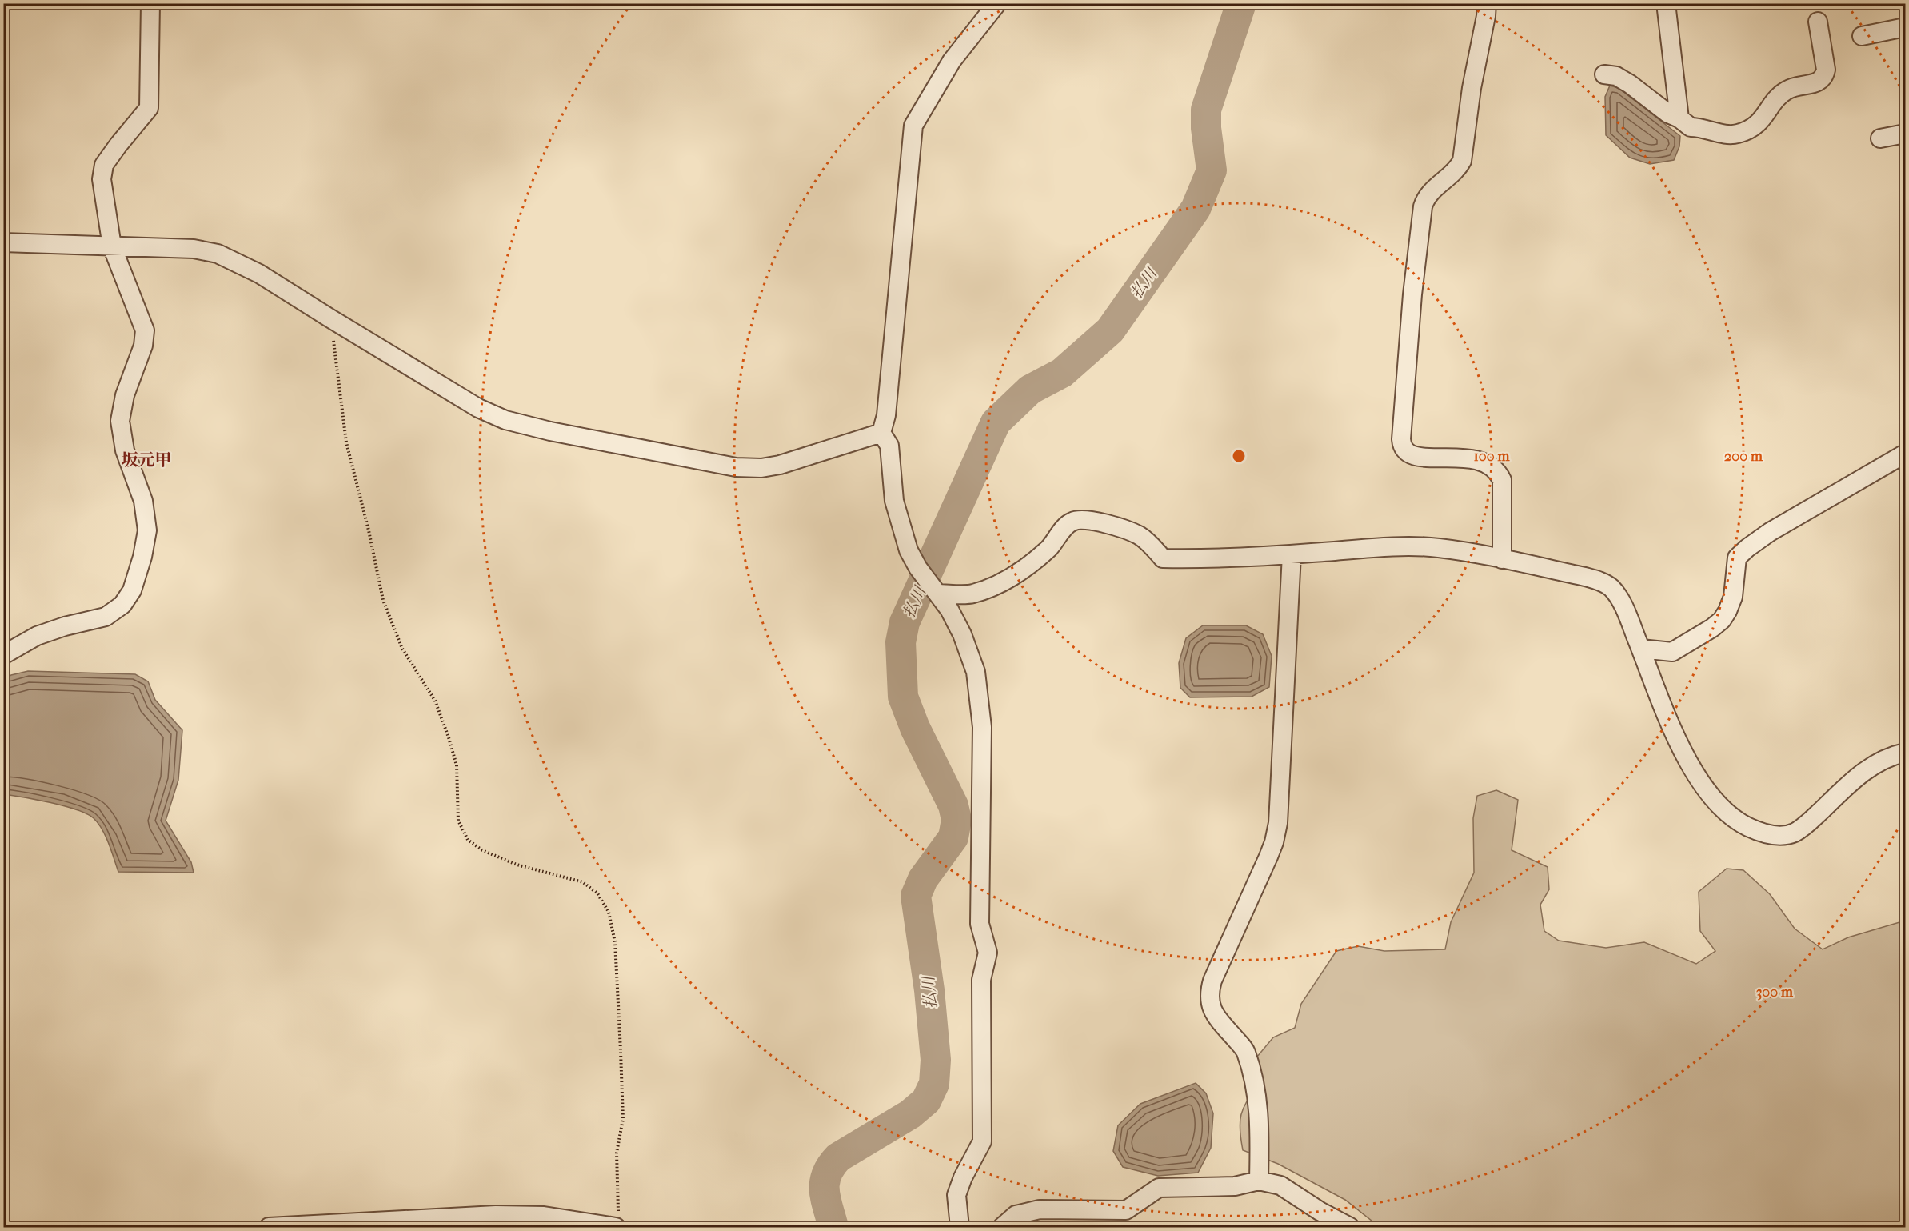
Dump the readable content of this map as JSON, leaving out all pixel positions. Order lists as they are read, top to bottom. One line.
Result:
{"districts":["坂元甲"],"water":["払川"],"rings":["100 m","200 m","300 m"]}
